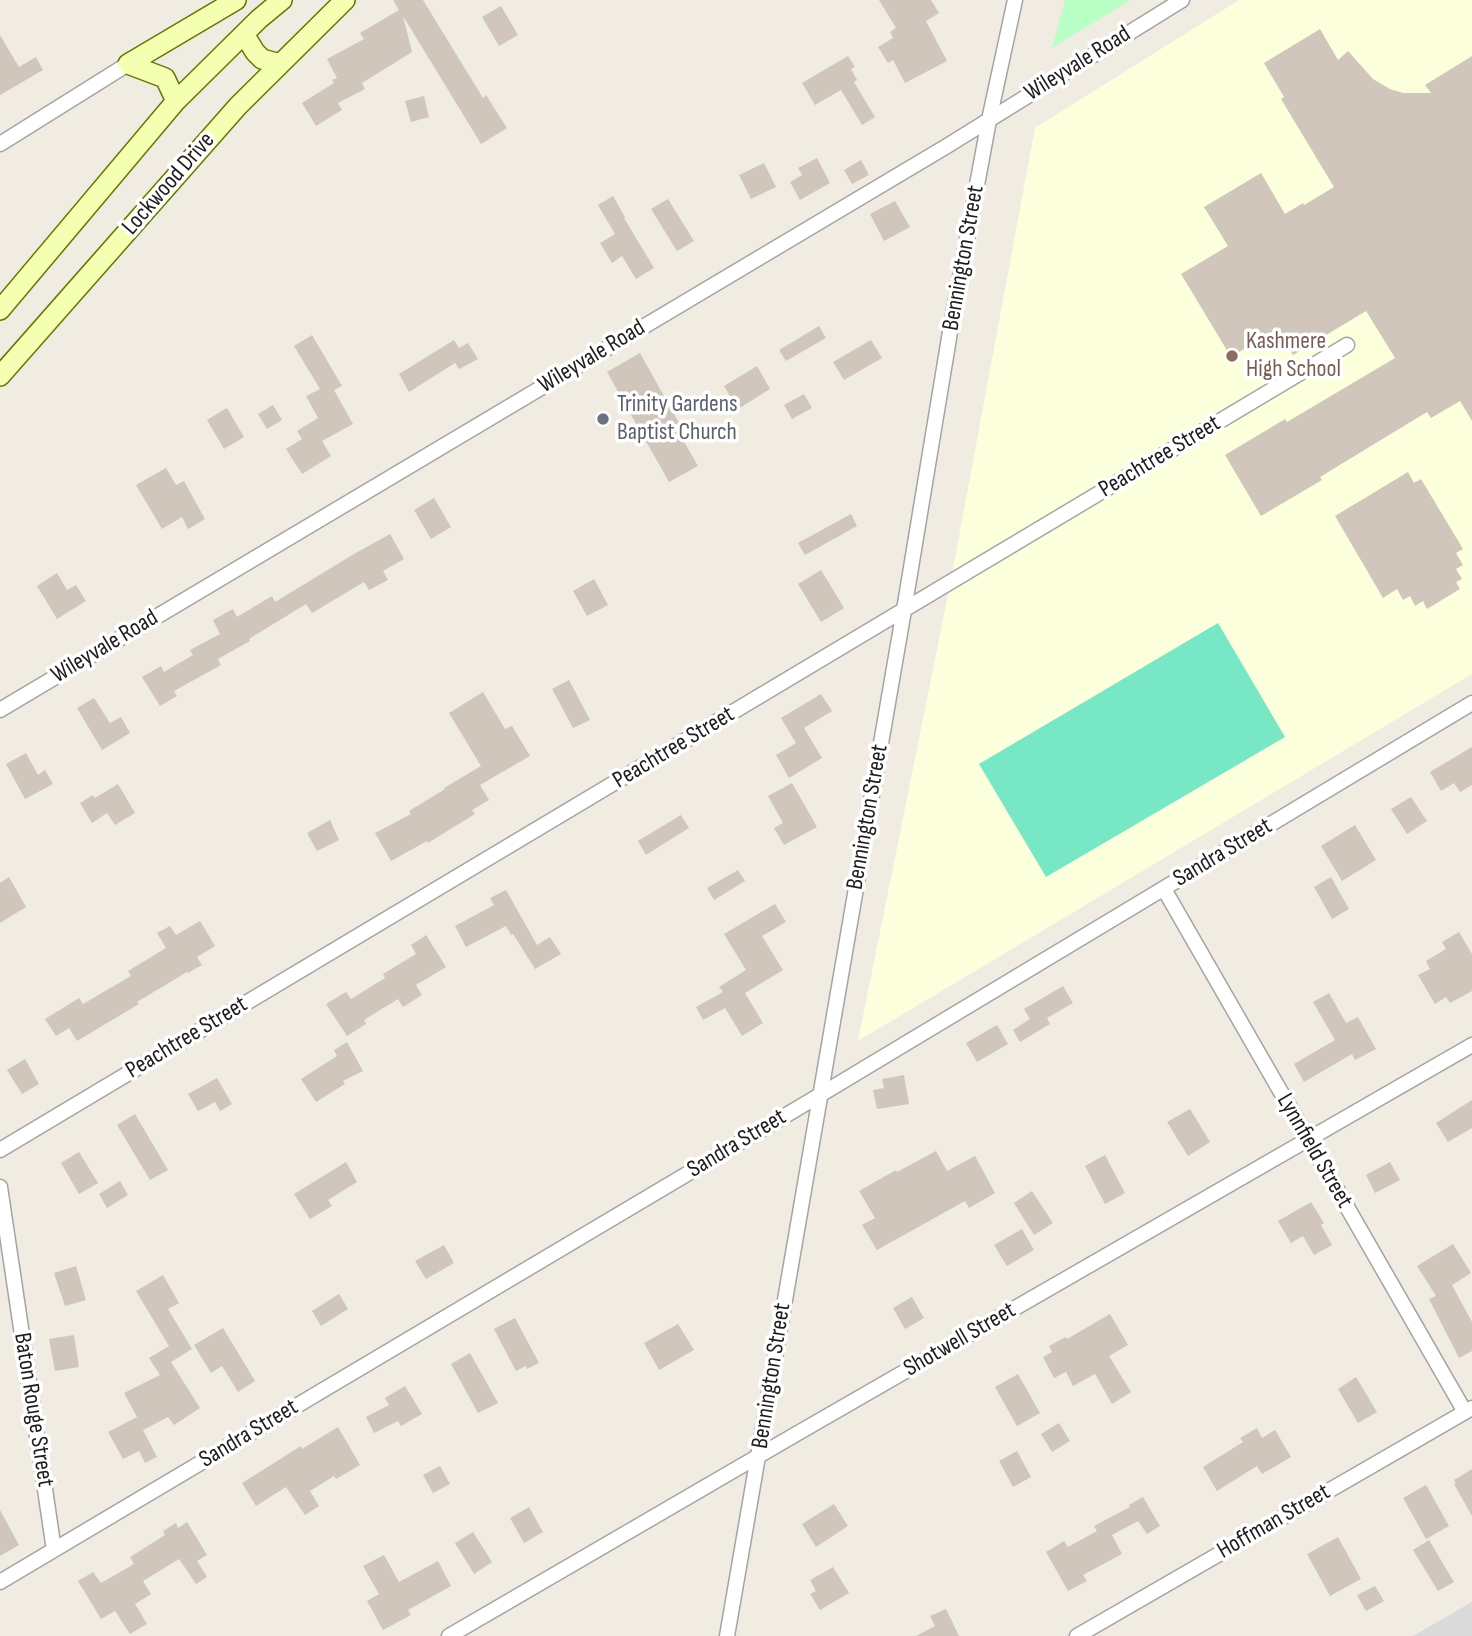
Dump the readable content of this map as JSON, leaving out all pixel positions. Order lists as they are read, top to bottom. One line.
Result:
{"streets":{"main road":["Lockwood Drive"],"street":["Wileyvale Road","Bennington Street","Peachtree Street","Sandra Street","Lynnfield Street","Shotwell Street","Baton Rouge Street","Hoffman Street"]},"crossings":[["Wileyvale Road","Bennington Street"],["Bennington Street","Peachtree Street"],["Bennington Street","Sandra Street"],["Bennington Street","Shotwell Street"],["Sandra Street","Lynnfield Street"],["Sandra Street","Baton Rouge Street"],["Lynnfield Street","Shotwell Street"],["Lynnfield Street","Hoffman Street"]],"places":["Kashmere High School","Trinity Gardens Baptist Church"]}
